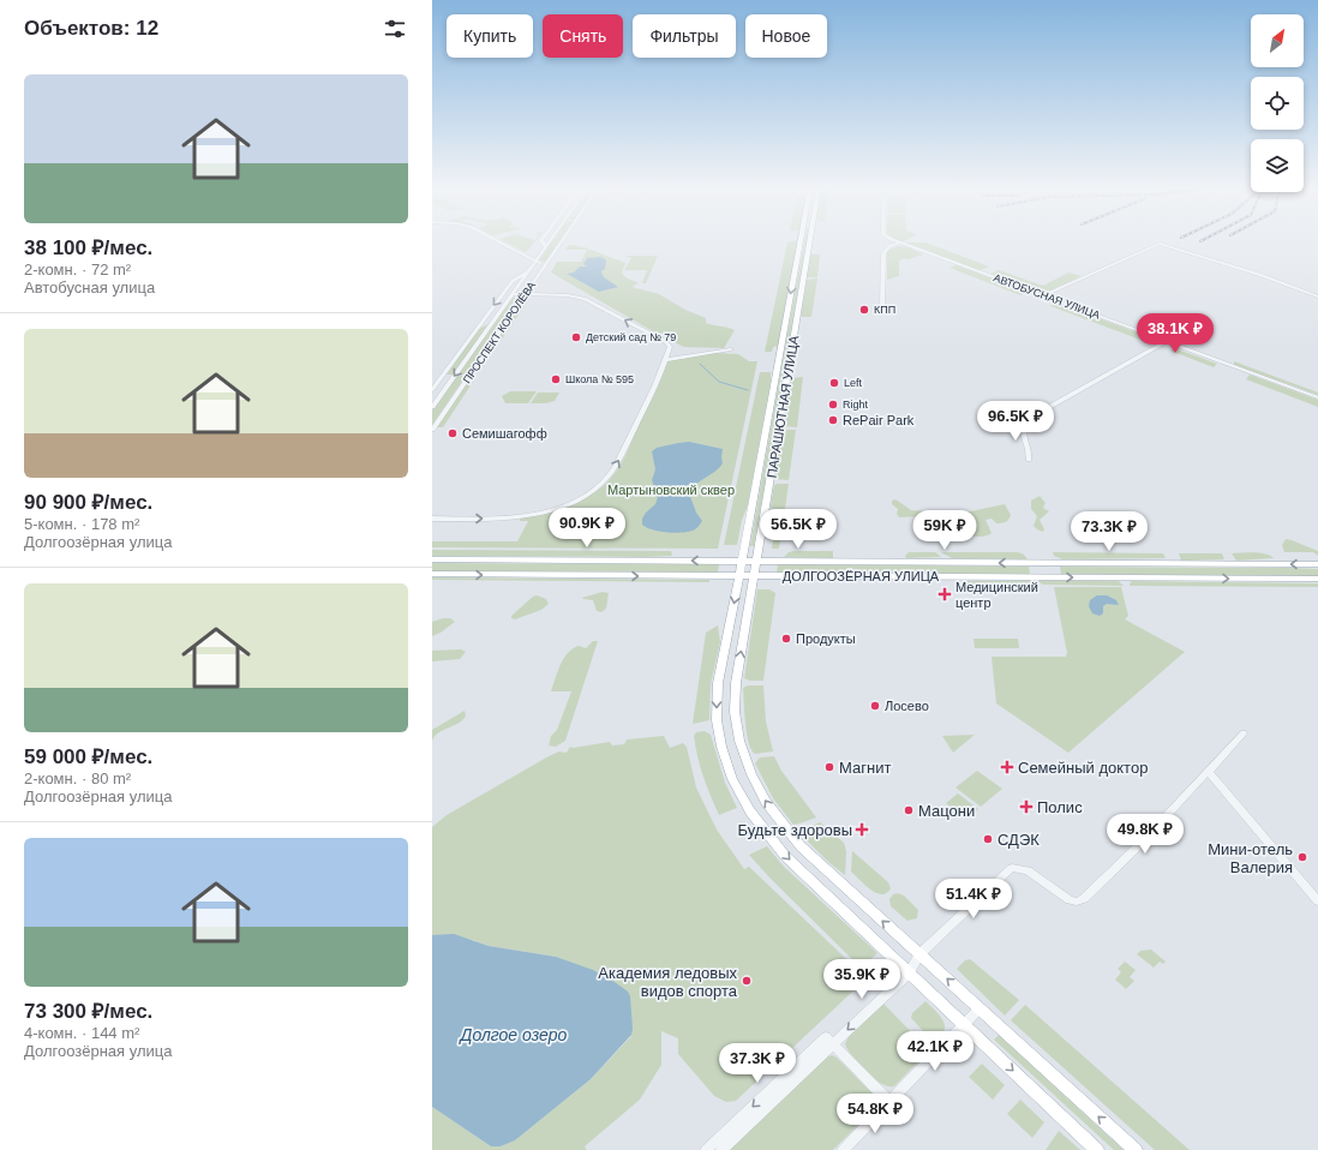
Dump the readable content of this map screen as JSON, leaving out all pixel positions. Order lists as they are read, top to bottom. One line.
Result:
{"streets":{"main road":["ПАРАШЮТНАЯ УЛИЦА","ДОЛГООЗЁРНАЯ УЛИЦА"],"street":["АВТОБУСНАЯ УЛИЦА","ПРОСПЕКТ КОРОЛЁВА"]},"crossings":[["ПАРАШЮТНАЯ УЛИЦА","ДОЛГООЗЁРНАЯ УЛИЦА"]],"water":["Долгое озеро"],"parks":["Мартыновский сквер"],"places":{"other":["КПП","Детский сад № 79","Школа № 595","Left","Right","RePair Park","Семишагофф","Продукты","Лосево","Магнит","Мацони","СДЭК","Мини-отель Валерия","Академия ледовых видов спорта"],"health":["Медицинский центр","Семейный доктор","Полис","Будьте здоровы"]},"north":"top right","page":{"heading":"Объектов: 12","chip":["Купить","Снять","Фильтры","Новое"],"list":[{"name":"38 100 ₽/мес.","note":"2-комн. · 72 m² · Автобусная улица"},{"name":"90 900 ₽/мес.","note":"5-комн. · 178 m² · Долгоозёрная улица"},{"name":"59 000 ₽/мес.","note":"2-комн. · 80 m² · Долгоозёрная улица"},{"name":"73 300 ₽/мес.","note":"4-комн. · 144 m² · Долгоозёрная улица"}],"price":["38.1K ₽","96.5K ₽","90.9K ₽","56.5K ₽","59K ₽","73.3K ₽","49.8K ₽","51.4K ₽","35.9K ₽","42.1K ₽","37.3K ₽","54.8K ₽"]}}
